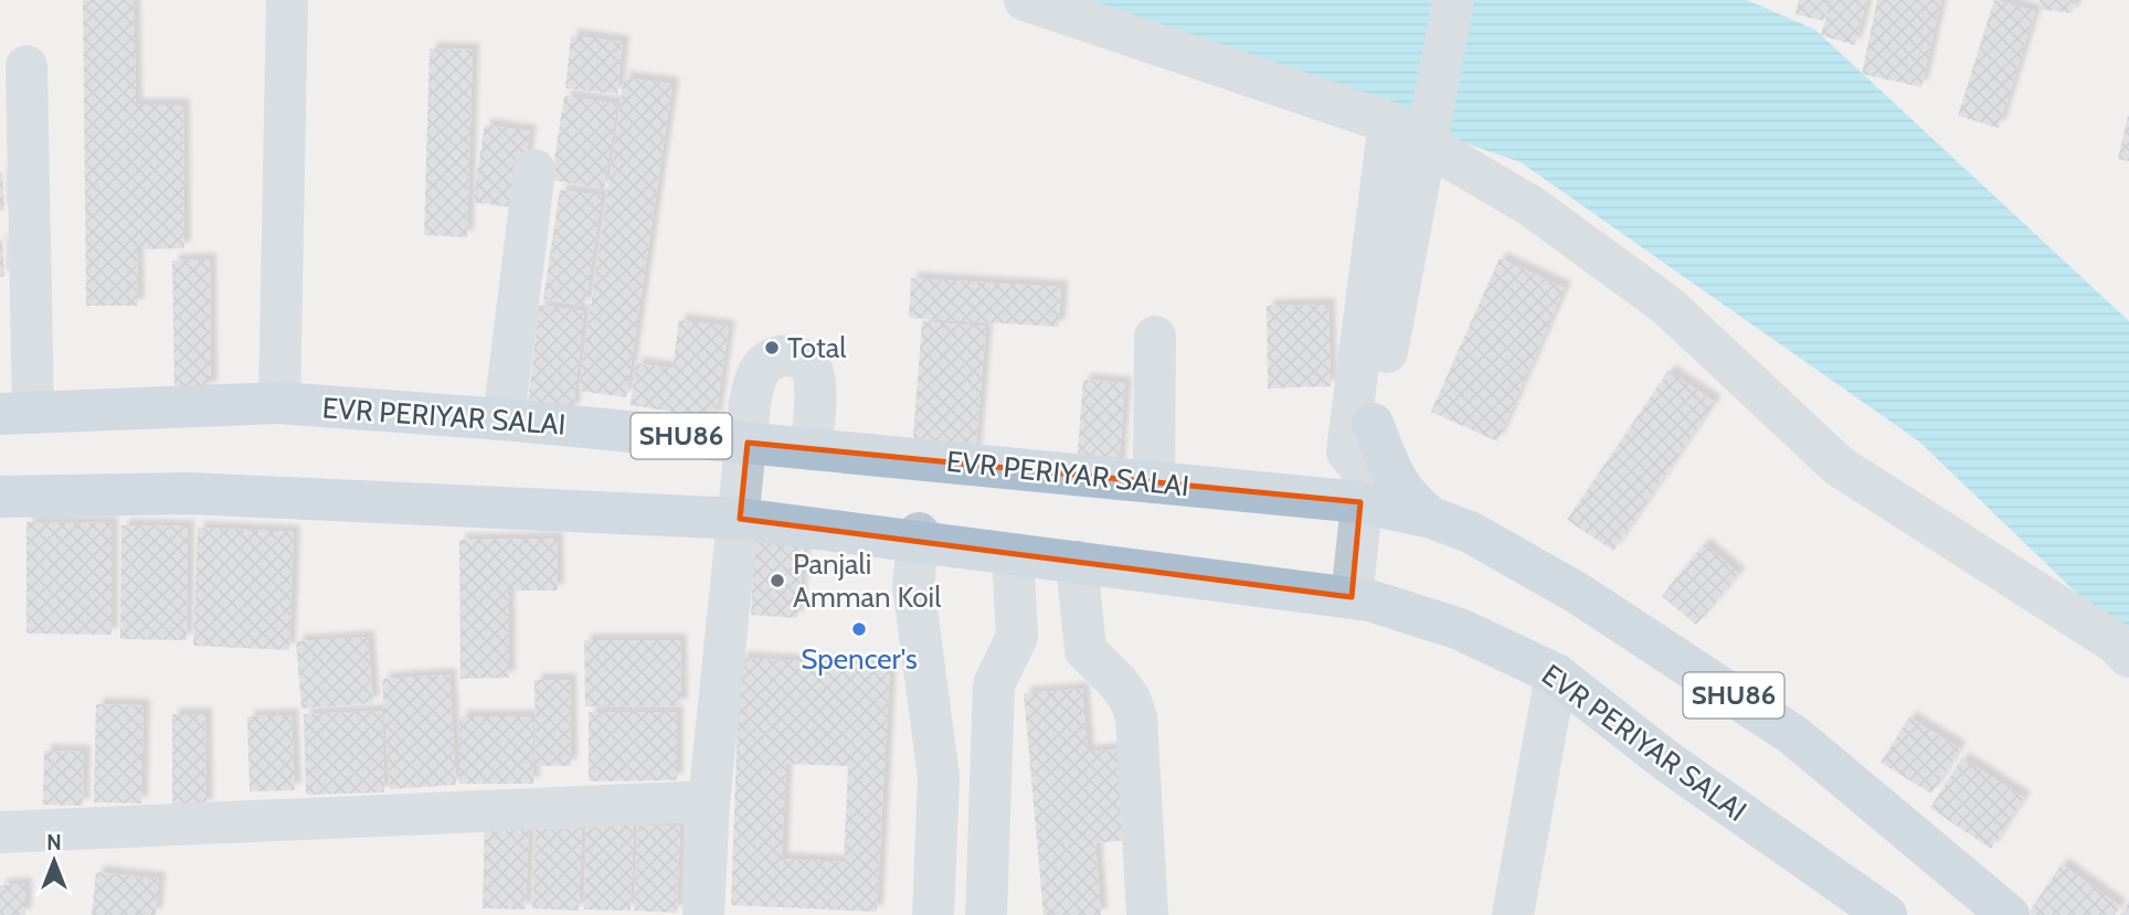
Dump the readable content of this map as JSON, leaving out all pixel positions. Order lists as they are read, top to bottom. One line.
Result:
{"streets":{"main road":["EVR PERIYAR SALAI","SHU86"]},"places":["Total","Panjali Amman Koil","Spencer's"],"north":"top"}
